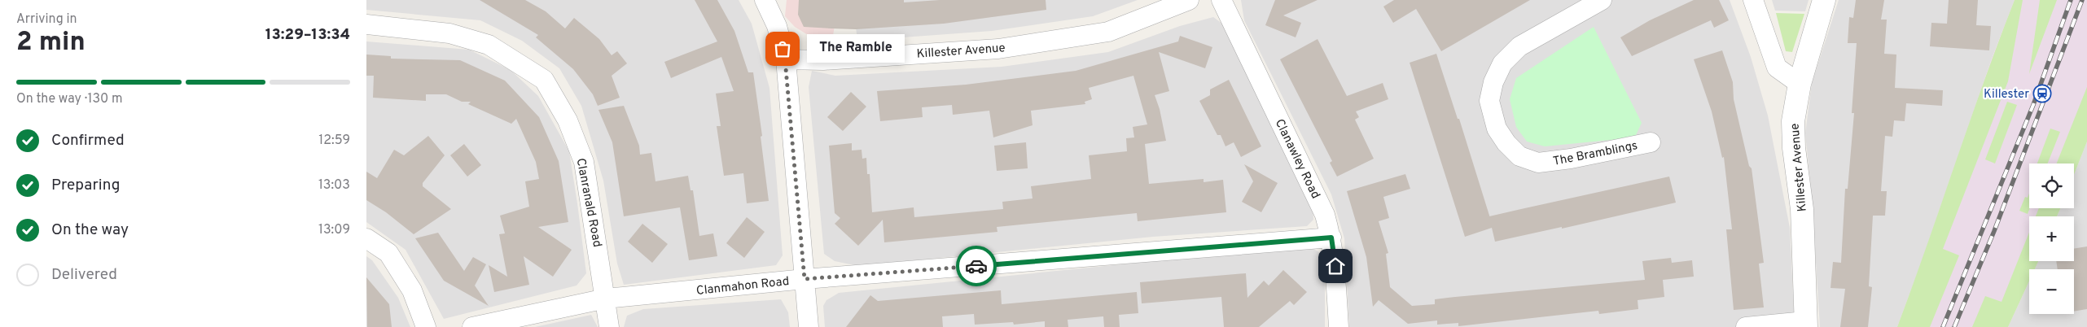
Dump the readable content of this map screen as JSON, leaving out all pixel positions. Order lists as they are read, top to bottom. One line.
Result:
{"streets":{"street":["Killester Avenue","The Bramblings","Clanawley Road","Clanranald Road","Clanmahon Road"]},"crossings":[["Clanawley Road","Clanmahon Road"],["Clanranald Road","Clanmahon Road"]],"places":{"other":["The Ramble"],"station":["Killester"]},"page":{"heading":["2 min","Arriving in","13:29–13:34"],"bubble":"The Ramble","bar":"On the way · 130 m","list":[["Confirmed","12:59"],["Preparing","13:03"],["On the way","13:09"],"Delivered"],"map_buttons":["+","−"]}}
